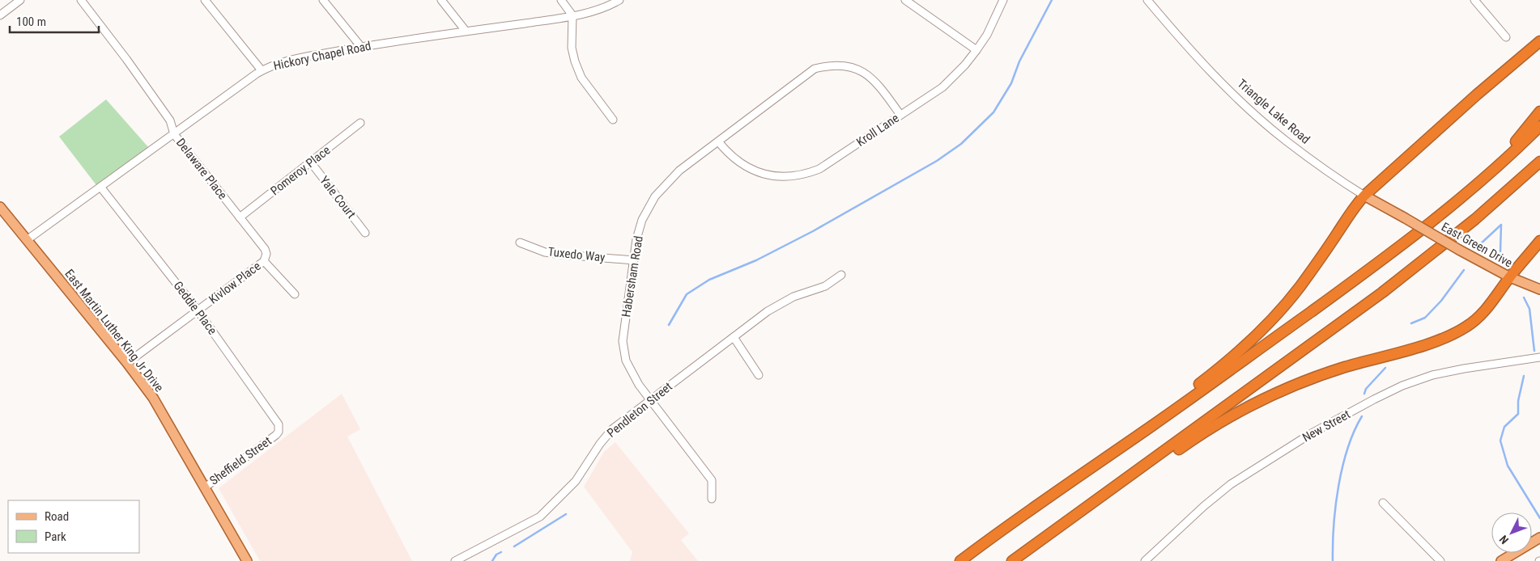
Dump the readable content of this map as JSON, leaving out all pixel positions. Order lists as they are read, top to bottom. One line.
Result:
{"streets":{"main road":["Triangle Lake Road","East Green Drive","East Martin Luther King Jr Drive"],"street":["Hickory Chapel Road","Kroll Lane","Delaware Place","Pomeroy Place","Yale Court","Tuxedo Way","Habersham Road","Kivlow Place","Geddie Place","Pendleton Street","New Street","Sheffield Street"]},"crossings":[["Hickory Chapel Road","Delaware Place"],["Hickory Chapel Road","Geddie Place"],["Hickory Chapel Road","East Martin Luther King Jr Drive"],["Triangle Lake Road","East Green Drive"],["Kroll Lane","Habersham Road"],["Delaware Place","Pomeroy Place"],["Delaware Place","Kivlow Place"],["Pomeroy Place","Yale Court"],["Tuxedo Way","Habersham Road"],["Habersham Road","Pendleton Street"],["Kivlow Place","Geddie Place"],["Kivlow Place","East Martin Luther King Jr Drive"],["Geddie Place","Sheffield Street"],["East Martin Luther King Jr Drive","Sheffield Street"]],"legend":["Road","Park"],"scale_bar":"100 m","north":"bottom left"}
